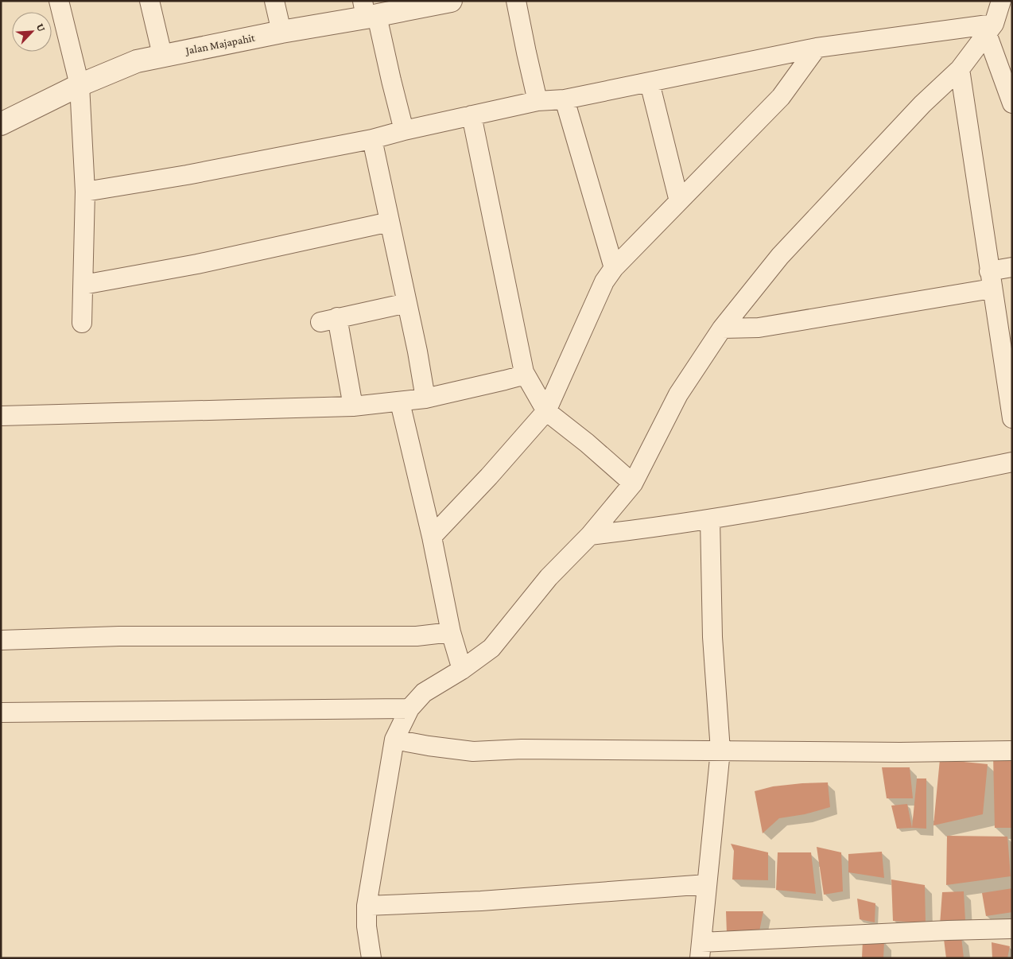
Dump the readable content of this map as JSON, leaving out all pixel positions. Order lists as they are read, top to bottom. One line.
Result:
{"streets":{"street":["Jalan Majapahit"]},"north":"top right"}
